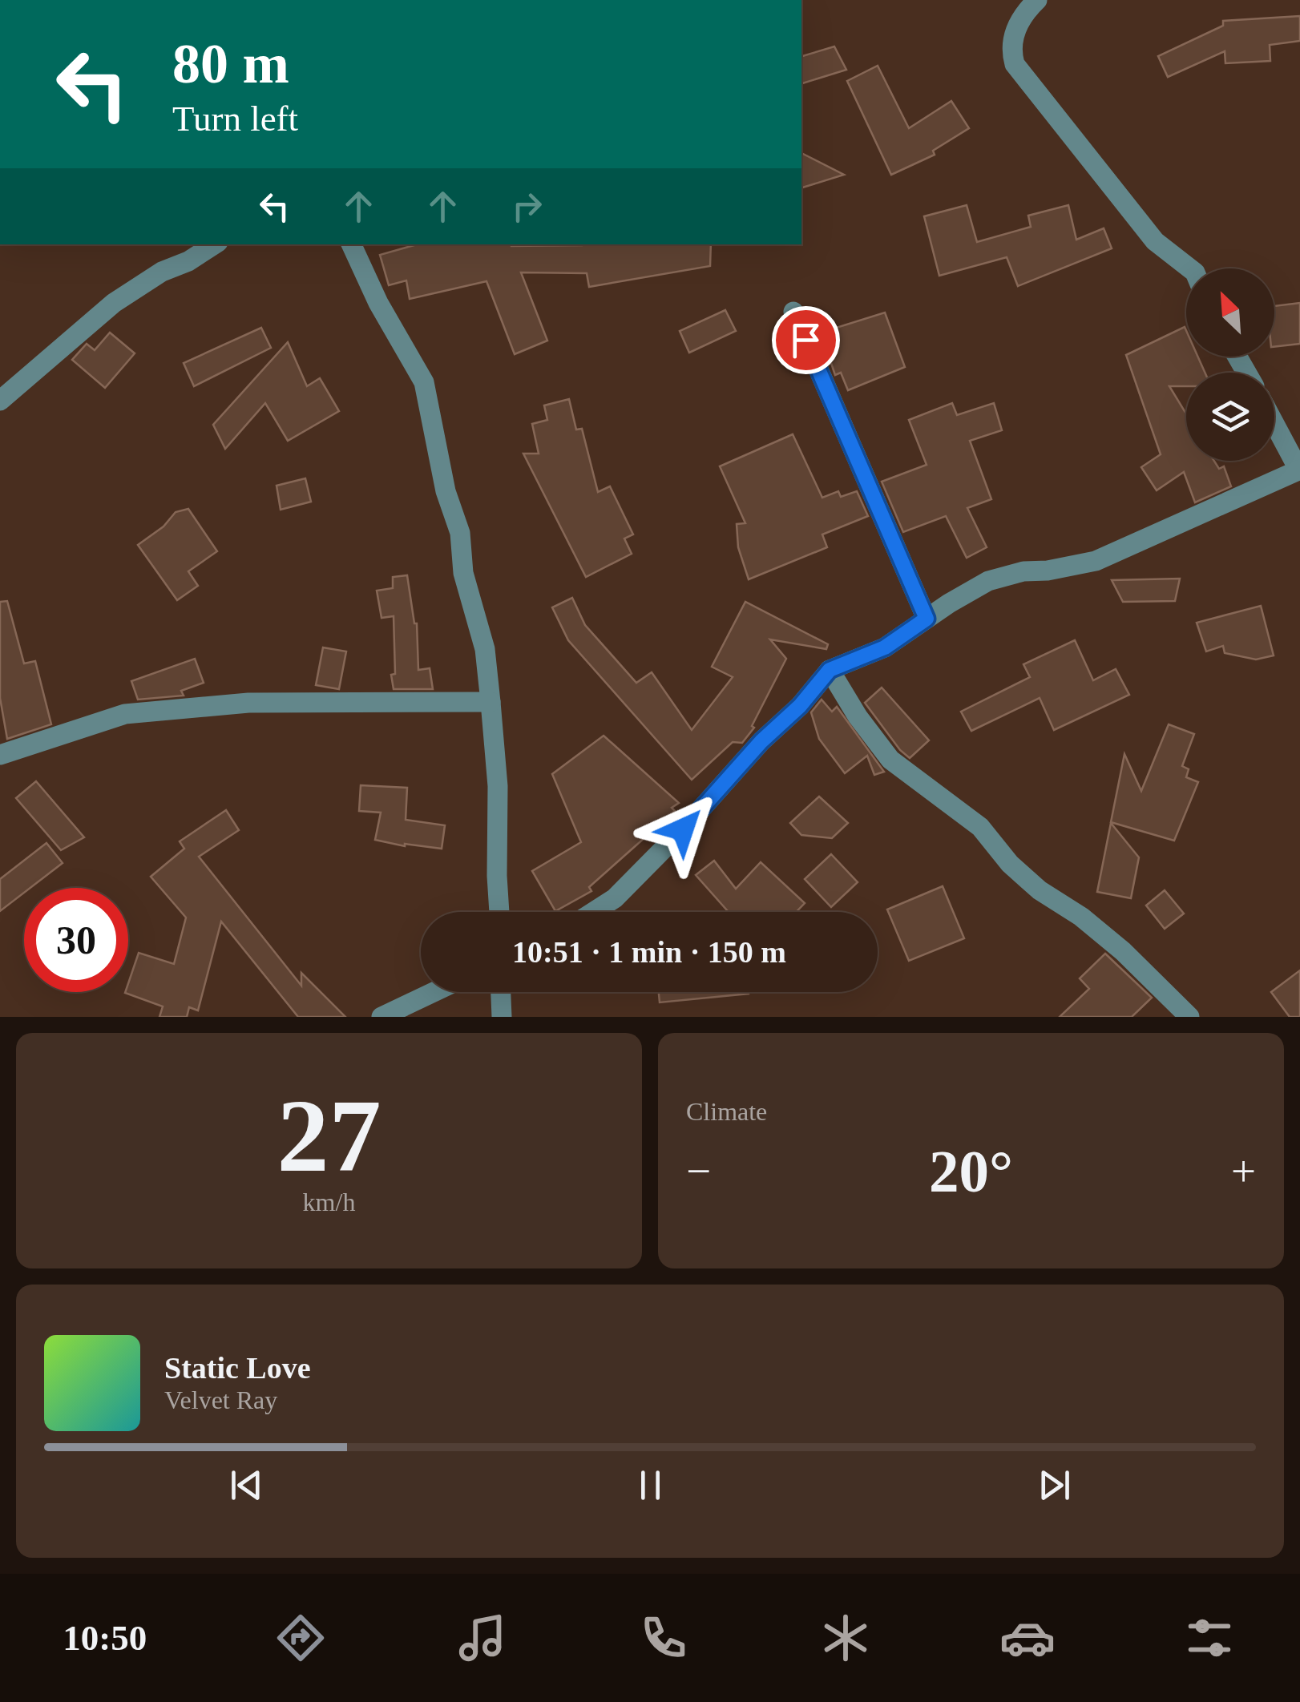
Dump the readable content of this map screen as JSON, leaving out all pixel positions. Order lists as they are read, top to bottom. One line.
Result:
{"north":"top left","page":{"turn":["80 m","Turn left"],"limit":"30","trip":"10:51 · 1 min · 150 m","tile":[["27","km/h"],"Climate"],"heat":["−","20°","+"],"song":["Static Love","Velvet Ray"],"tabs":"10:50"}}
